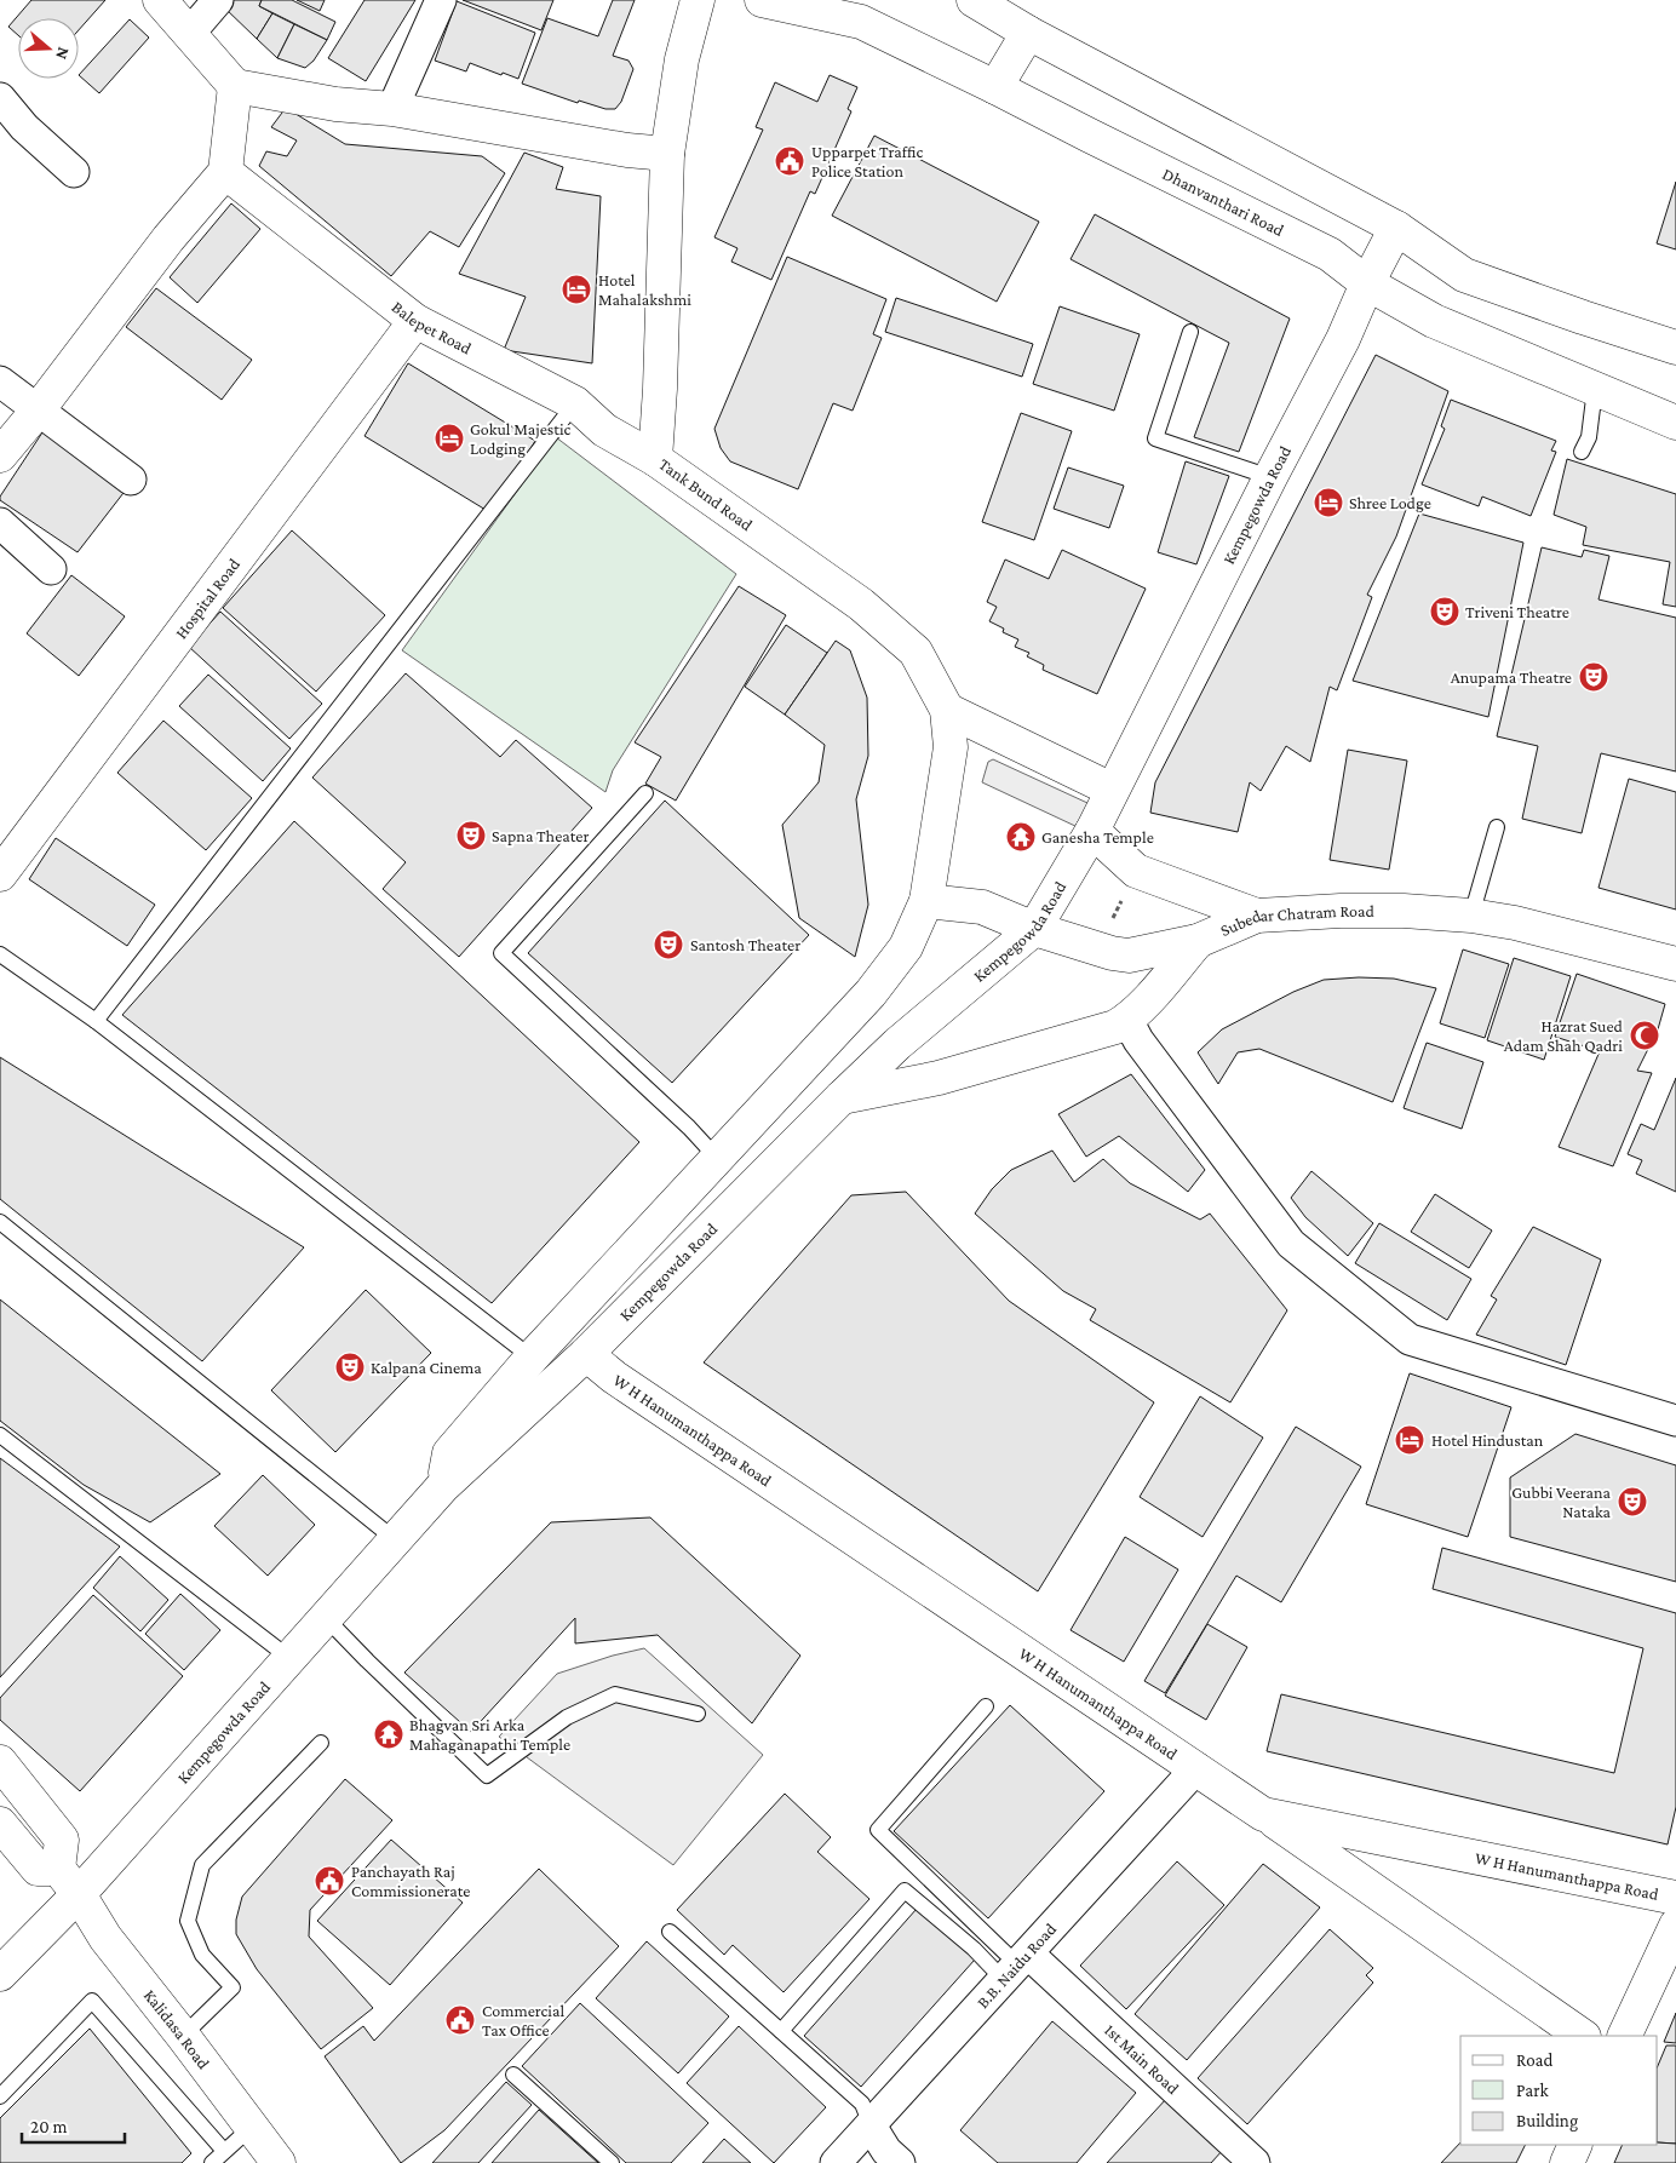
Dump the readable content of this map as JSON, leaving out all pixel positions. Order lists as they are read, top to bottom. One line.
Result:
{"streets":{"main road":["Dhanvanthari Road","Balepet Road","Tank Bund Road","Kempegowda Road","Hospital Road","Subedar Chatram Road","W H Hanumanthappa Road","Kalidasa Road"],"street":["B.B. Naidu Road","1st Main Road"]},"crossings":[["Dhanvanthari Road","Kempegowda Road"],["Balepet Road","Tank Bund Road"],["Balepet Road","Hospital Road"],["Tank Bund Road","Subedar Chatram Road"],["Kempegowda Road","Subedar Chatram Road"],["Kempegowda Road","W H Hanumanthappa Road"],["Kempegowda Road","Kalidasa Road"],["W H Hanumanthappa Road","B.B. Naidu Road"],["B.B. Naidu Road","1st Main Road"]],"places":{"public building":["Upparpet Traffic Police Station","Panchayath Raj Commissionerate","Commercial Tax Office"],"hotel":["Hotel Mahalakshmi","Gokul Majestic Lodging","Shree Lodge","Hotel Hindustan"],"theatre":["Triveni Theatre","Anupama Theatre","Sapna Theater","Santosh Theater","Kalpana Cinema","Gubbi Veerana Nataka"],"temple":["Ganesha Temple","Bhagvan Sri Arka Mahaganapathi Temple"],"mosque":["Hazrat Sued Adam Shah Qadri"]},"legend":["Road","Park","Building"],"scale_bar":"20 m","north":"right"}
